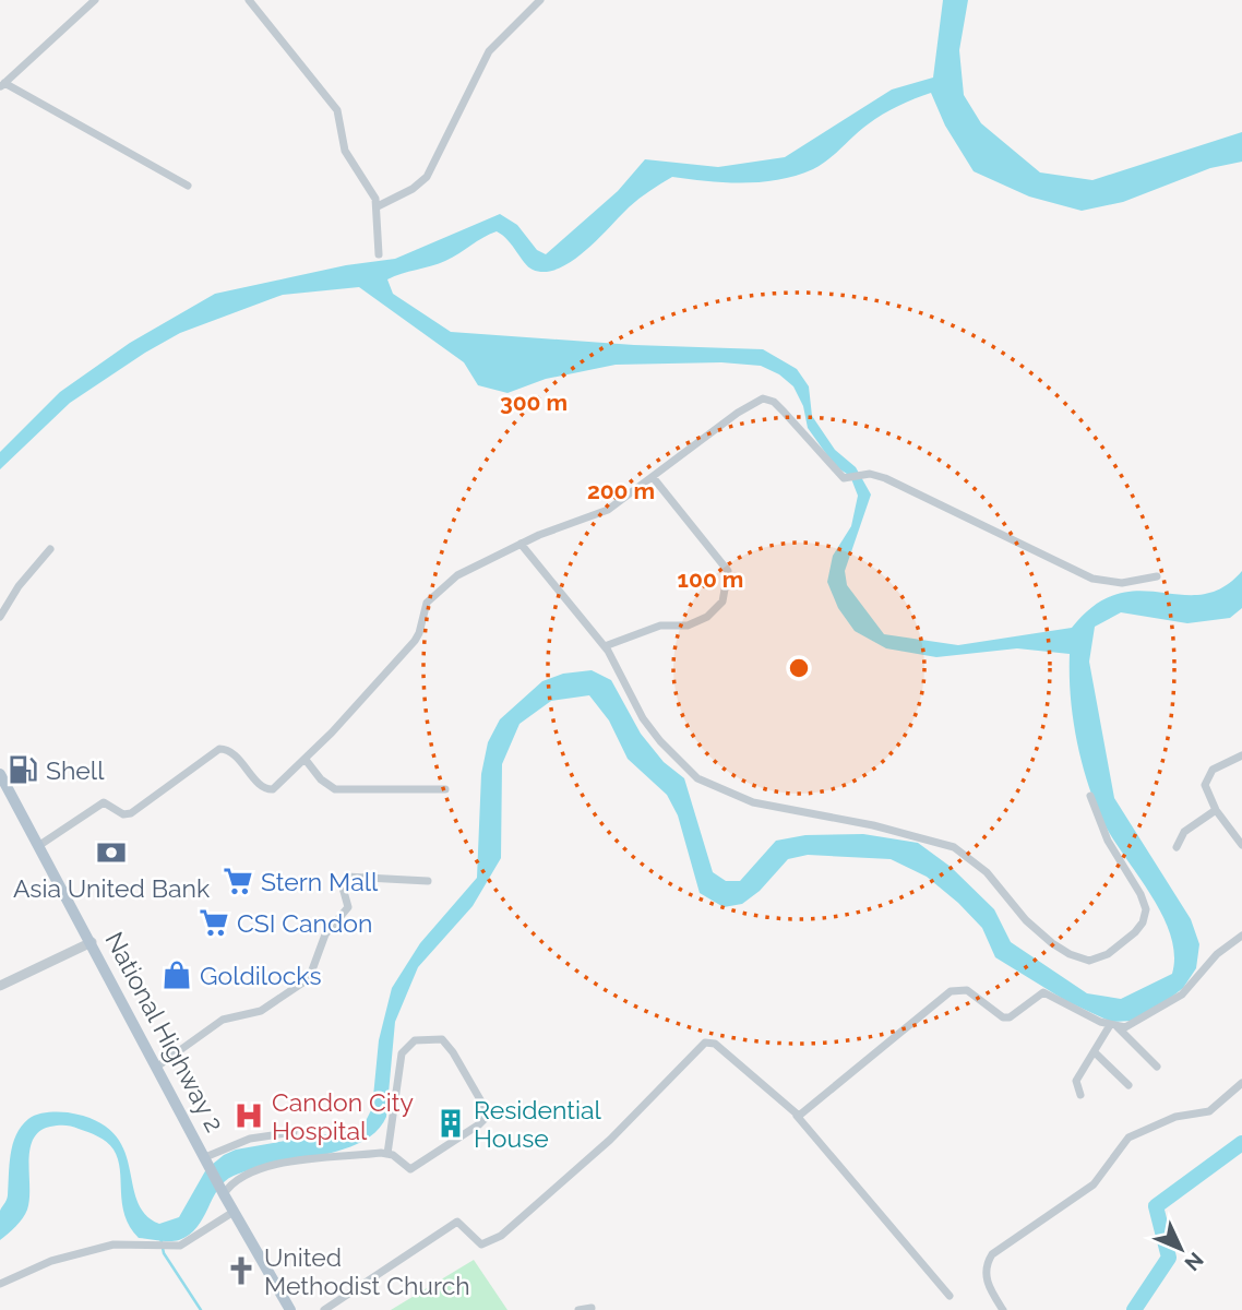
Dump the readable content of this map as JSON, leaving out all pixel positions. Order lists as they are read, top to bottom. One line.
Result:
{"streets":{"main road":["National Highway 2"]},"places":{"fuel station":["Shell"],"bank":["Asia United Bank"],"supermarket":["Stern Mall","CSI Candon"],"shop":["Goldilocks"],"hospital":["Candon City Hospital"],"building":["Residential House"],"church":["United Methodist Church"]},"north":"bottom right","rings":["300 m","200 m","100 m"]}
